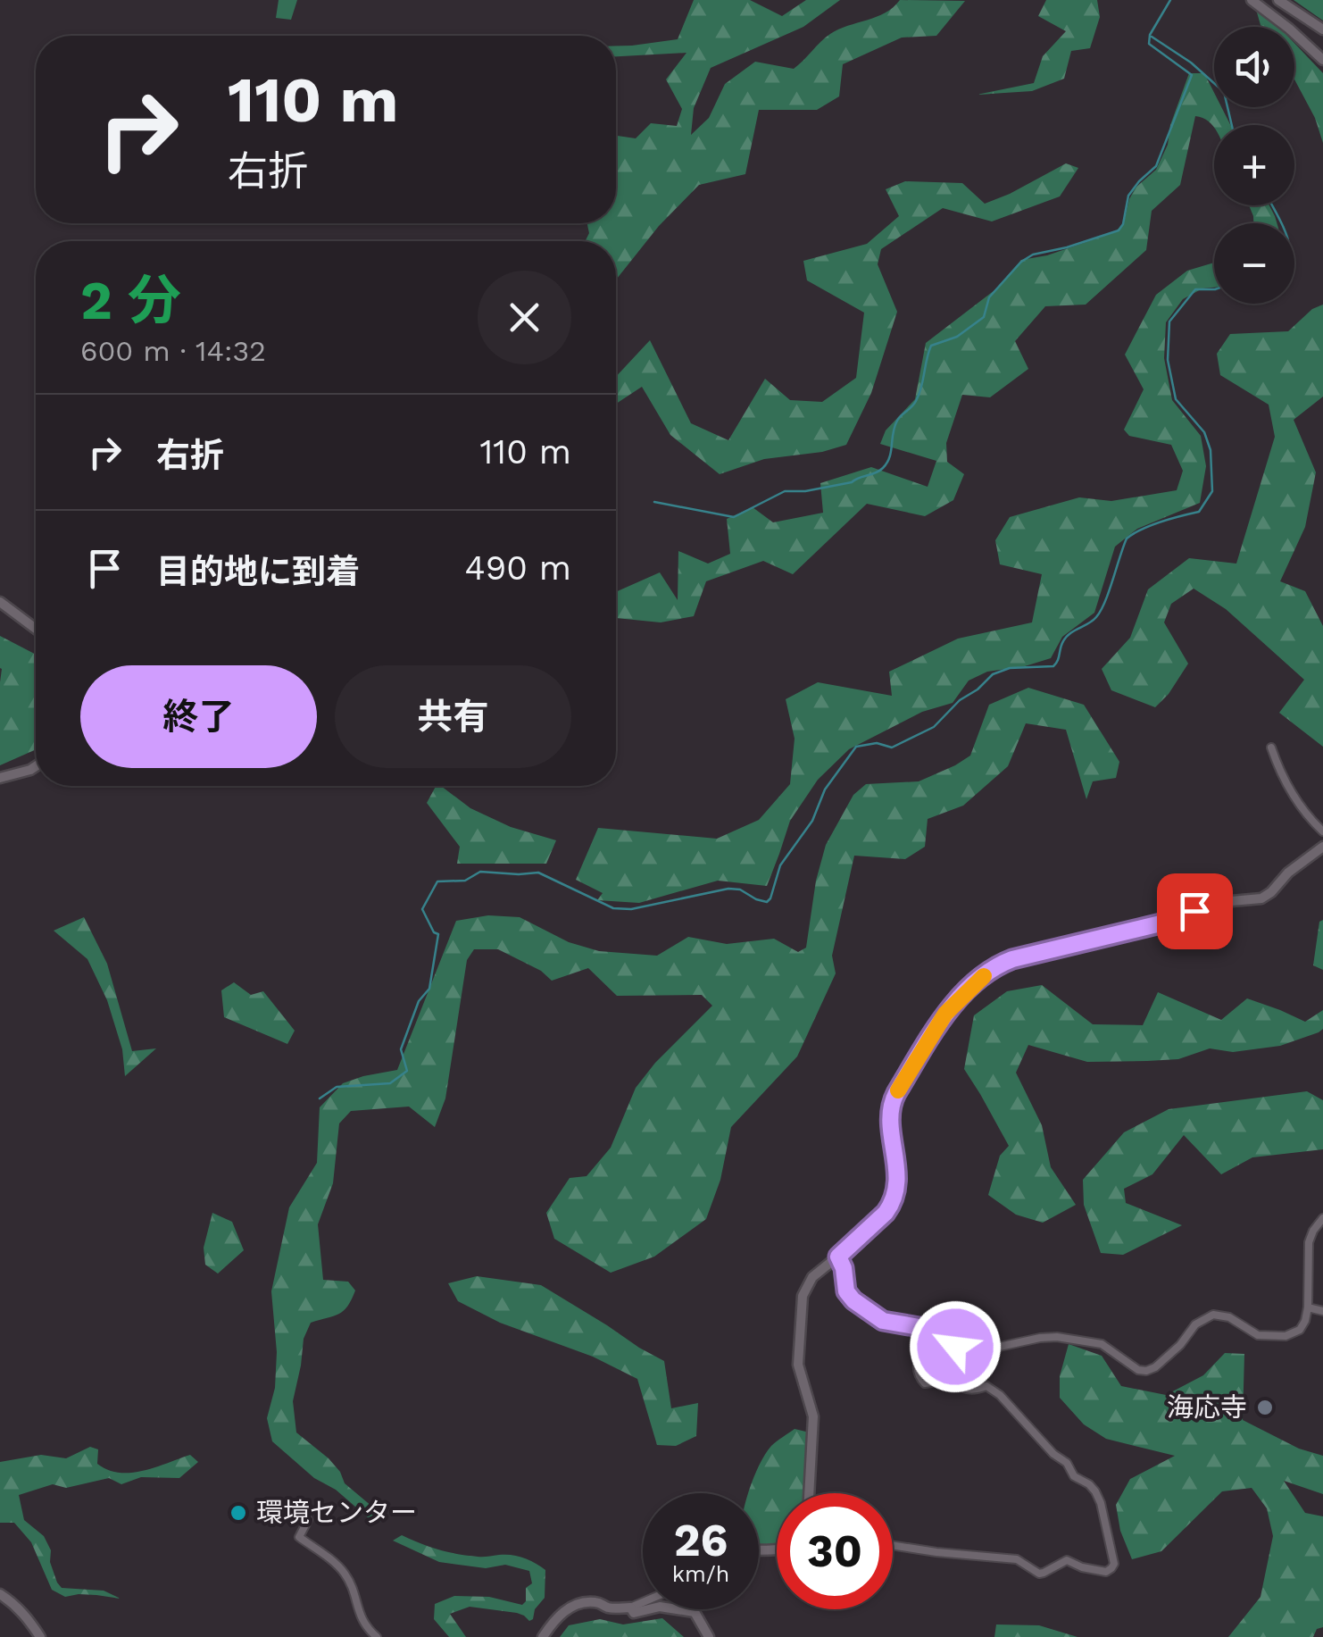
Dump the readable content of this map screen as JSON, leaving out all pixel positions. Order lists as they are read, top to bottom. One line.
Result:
{"places":["海応寺","環境センター"],"page":{"map_buttons":["+","−"],"turn":["110 m","右折"],"heading":["2 分","600 m · 14:32"],"list":[{"name":"右折","value":"110 m"},{"name":"目的地に到着","value":"490 m"}],"buttons":["終了","共有"],"speed":"26 km/h","limit":"30"}}
